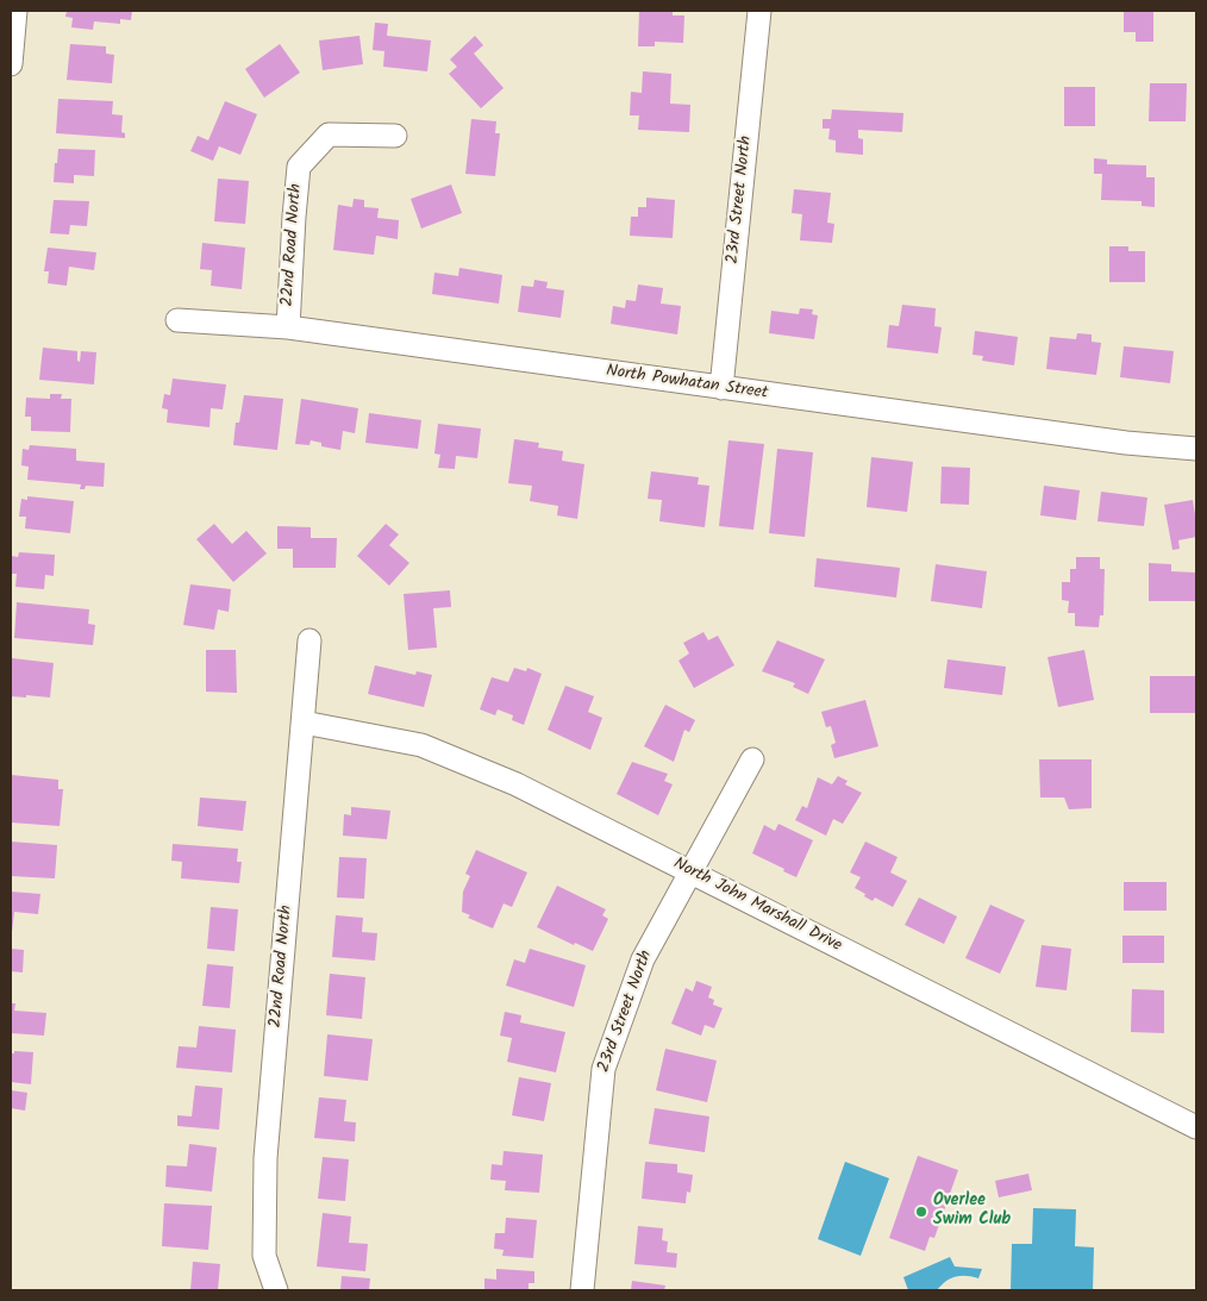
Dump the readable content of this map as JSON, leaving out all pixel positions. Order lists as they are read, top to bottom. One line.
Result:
{"streets":{"street":["23rd Street North","22nd Road North","North Powhatan Street","North John Marshall Drive"]},"crossings":[["23rd Street North","North Powhatan Street"],["23rd Street North","North John Marshall Drive"],["22nd Road North","North Powhatan Street"],["22nd Road North","North John Marshall Drive"]],"places":["Overlee Swim Club"]}
